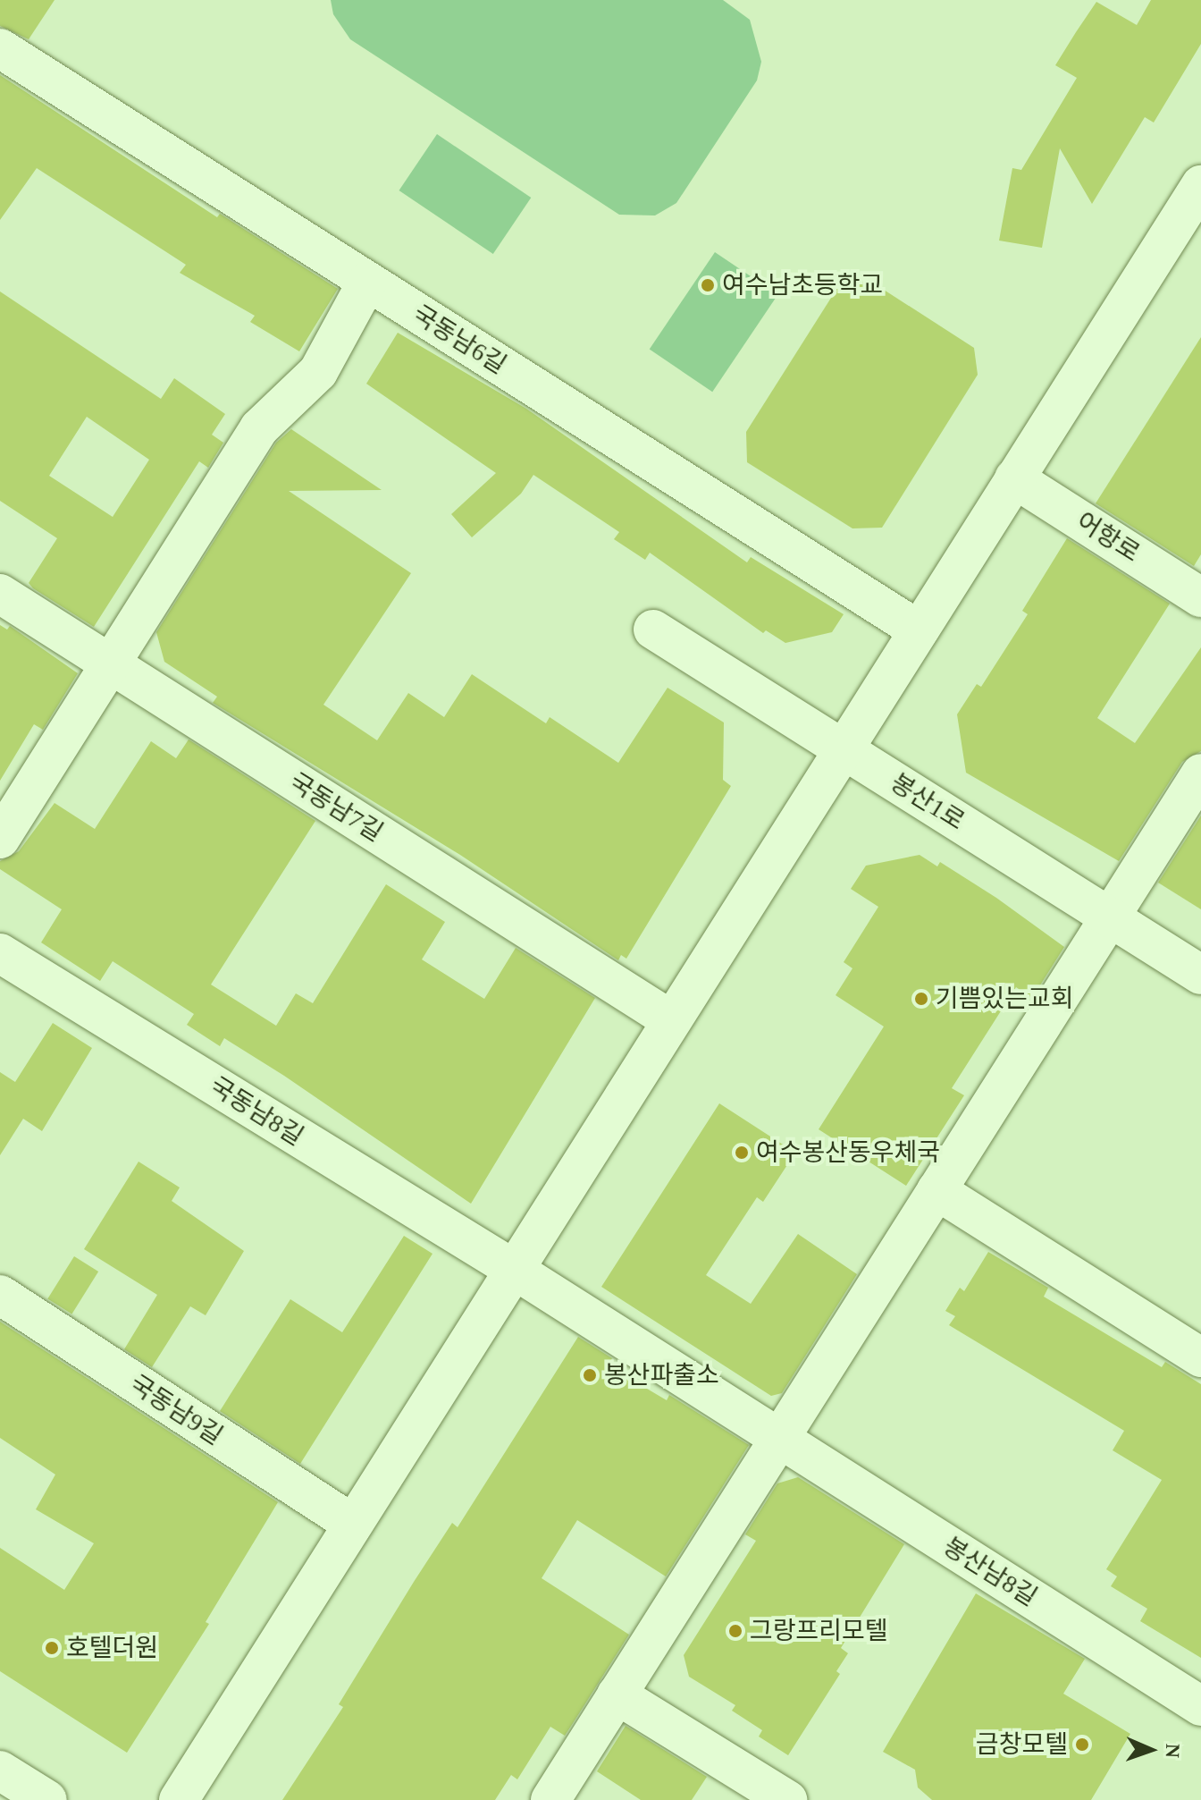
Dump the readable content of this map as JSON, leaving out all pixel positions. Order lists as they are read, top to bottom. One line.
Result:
{"streets":{"street":["국동남6길","어항로","봉산1로","국동남7길","국동남8길","국동남9길","봉산남8길"]},"crossings":[["국동남8길","봉산남8길"]],"places":["여수남초등학교","기쁨있는교회","여수봉산동우체국","봉산파출소","그랑프리모텔","호텔더원","금창모텔"],"north":"right"}
